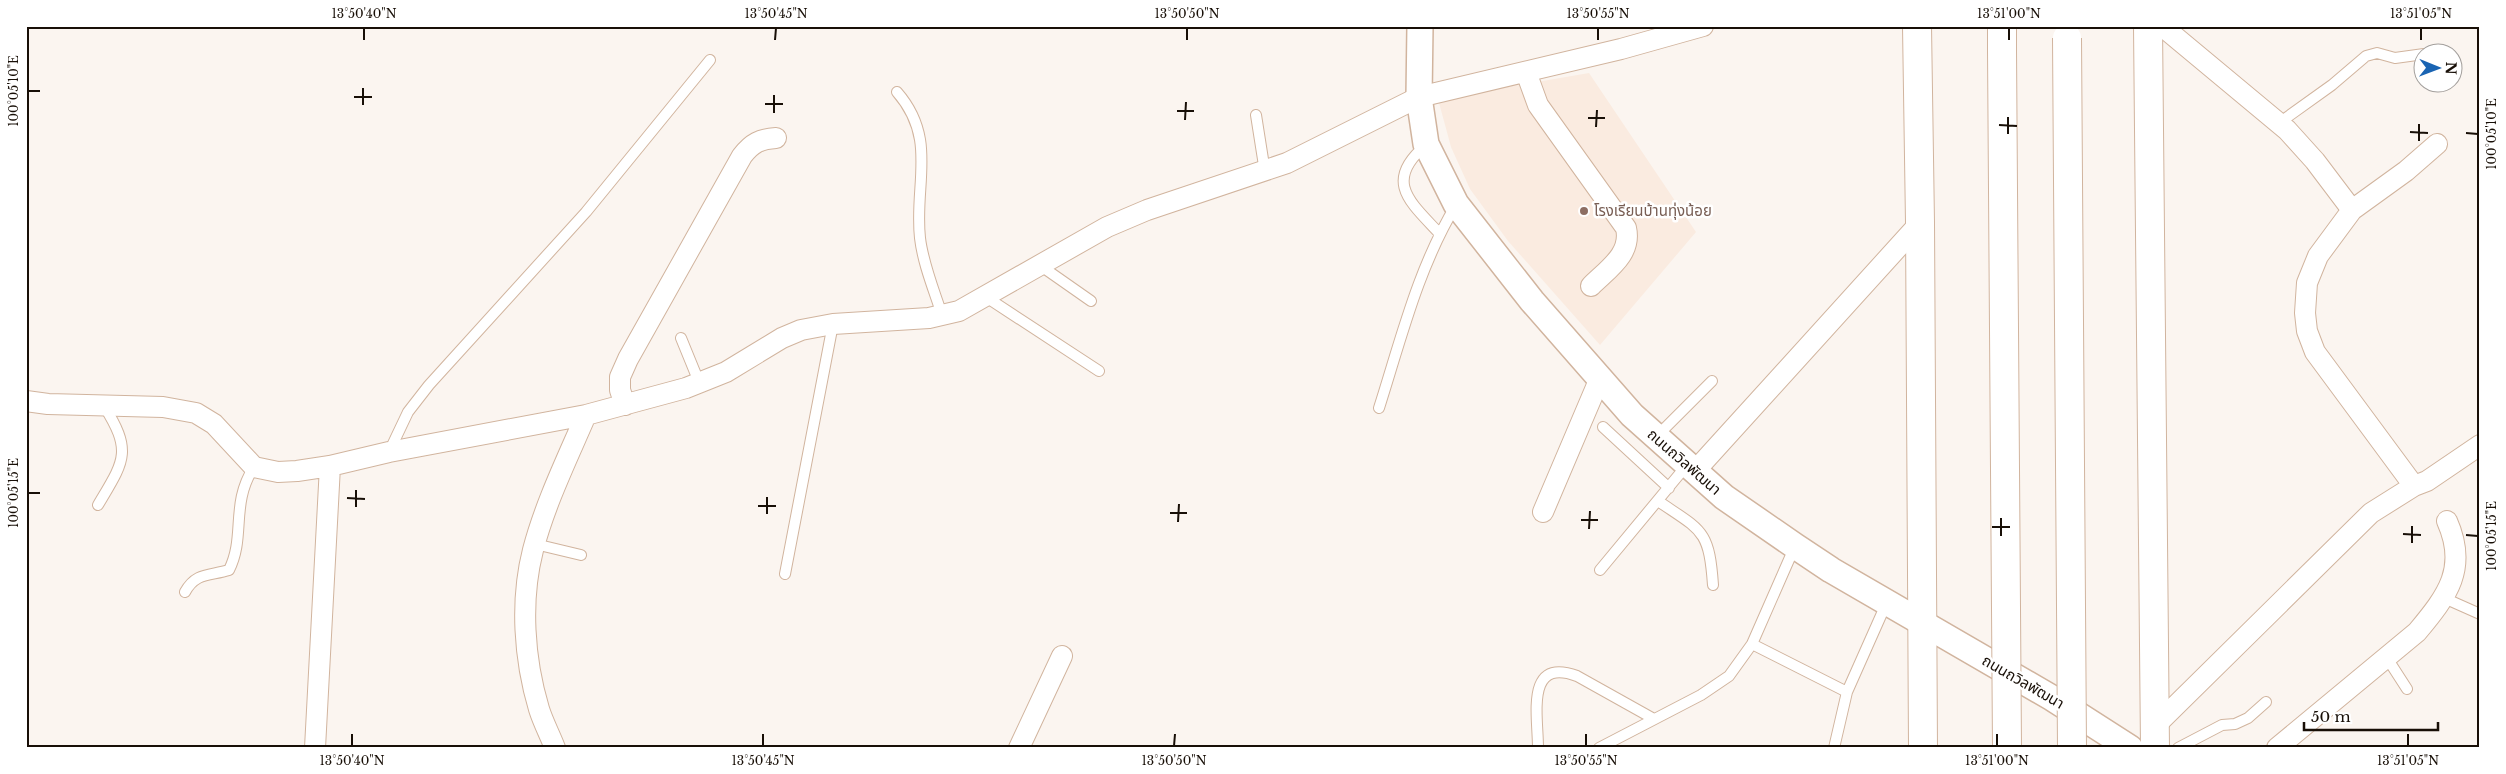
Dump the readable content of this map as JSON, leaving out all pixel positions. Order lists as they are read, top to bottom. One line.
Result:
{"streets":{"street":["ถนนถวิลพัฒนา"]},"places":["โรงเรียนบ้านทุ่งน้อย"],"scale_bar":"50 m","north":"right","coordinates":["13°50'40\"N","13°50'45\"N","13°50'50\"N","13°50'55\"N","13°51'00\"N","13°51'05\"N","100°05'10\"E","100°05'15\"E"]}
